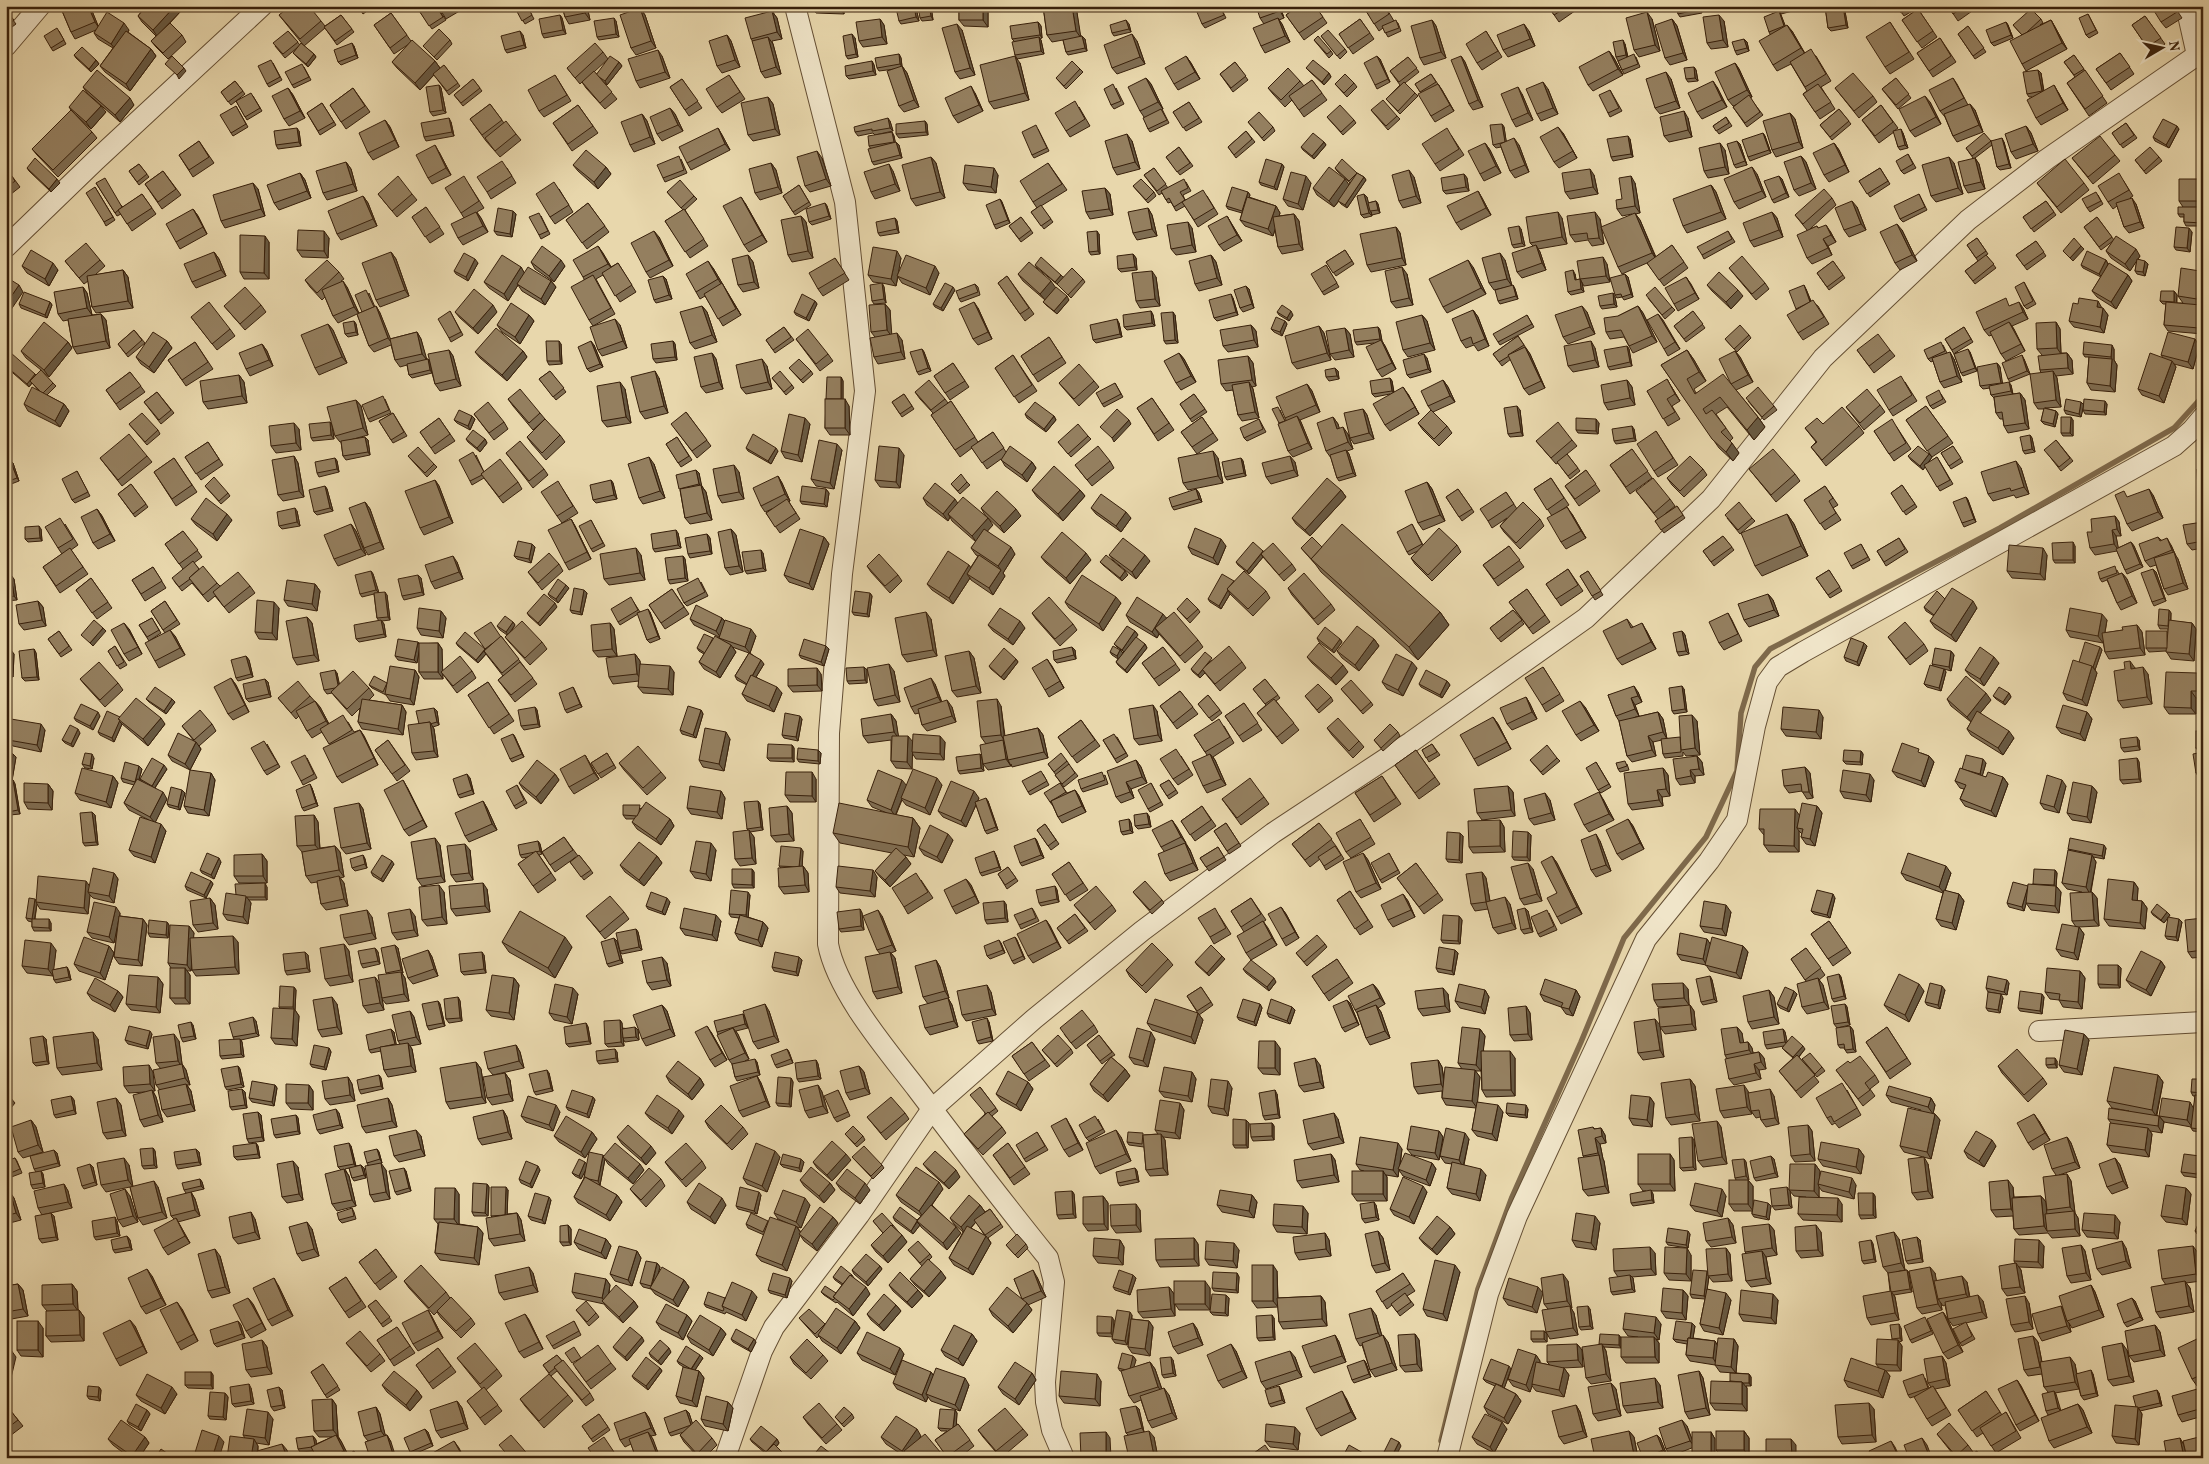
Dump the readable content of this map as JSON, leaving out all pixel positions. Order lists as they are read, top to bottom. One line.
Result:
{"north":"right"}
